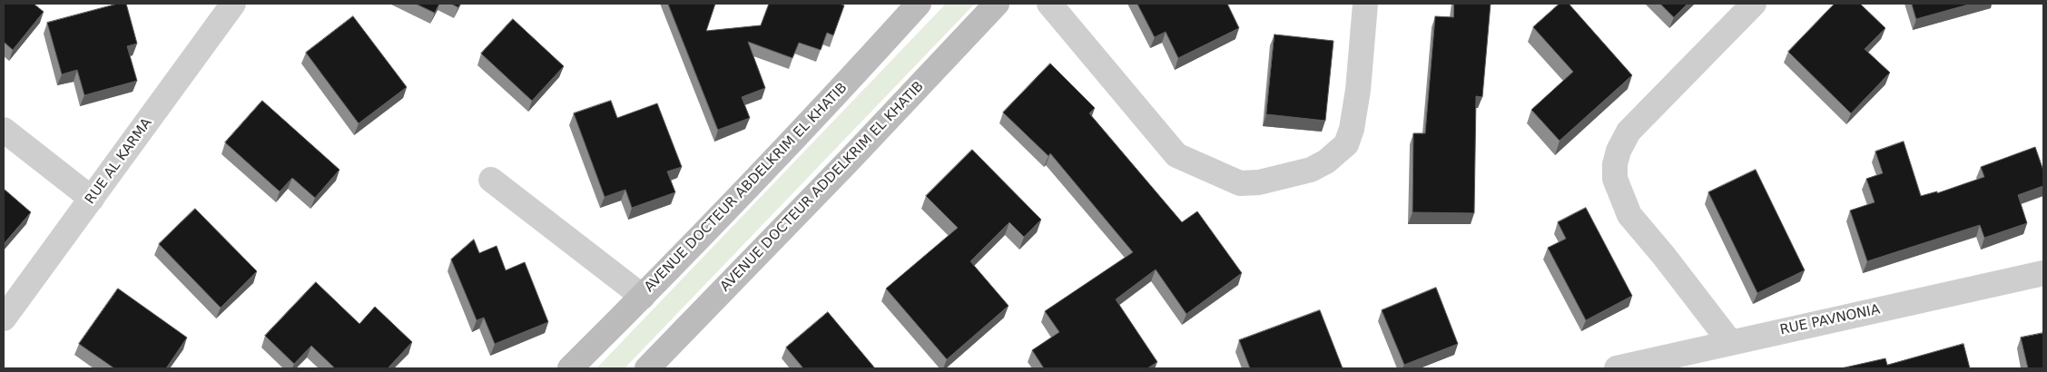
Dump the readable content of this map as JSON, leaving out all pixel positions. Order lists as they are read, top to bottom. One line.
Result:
{"streets":{"main road":["AVENUE DOCTEUR ADDELKRIM EL KHATIB","AVENUE DOCTEUR ABDELKRIM EL KHATIB"],"street":["RUE AL KARMA","RUE PAVNONIA"]}}
